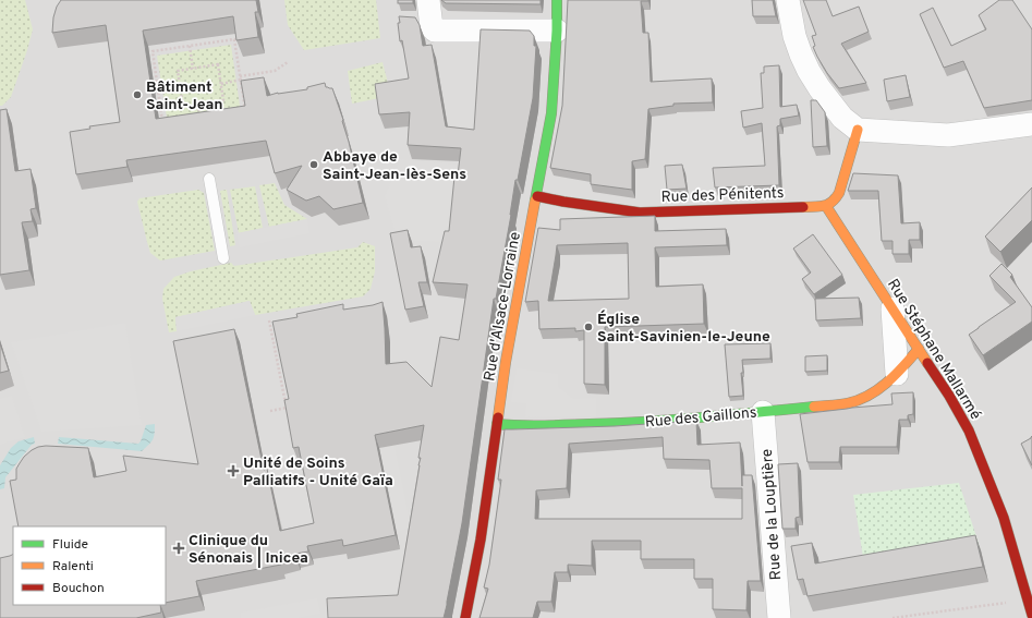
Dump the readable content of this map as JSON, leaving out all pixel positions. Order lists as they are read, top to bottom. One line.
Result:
{"streets":{"street":["Rue des Pénitents","Rue d'Alsace-Lorraine","Rue Stéphane Mallarmé","Rue des Gaillons","Rue de la Louptière"]},"crossings":[["Rue des Pénitents","Rue d'Alsace-Lorraine"],["Rue des Pénitents","Rue Stéphane Mallarmé"],["Rue d'Alsace-Lorraine","Rue des Gaillons"],["Rue Stéphane Mallarmé","Rue des Gaillons"],["Rue des Gaillons","Rue de la Louptière"]],"places":{"other":["Bâtiment Saint-Jean","Abbaye de Saint-Jean-lès-Sens","Église Saint-Savinien-le-Jeune"],"health":["Unité de Soins Palliatifs - Unité Gaïa","Clinique du Sénonais | Inicea"]},"legend":["Fluide","Ralenti","Bouchon"]}
